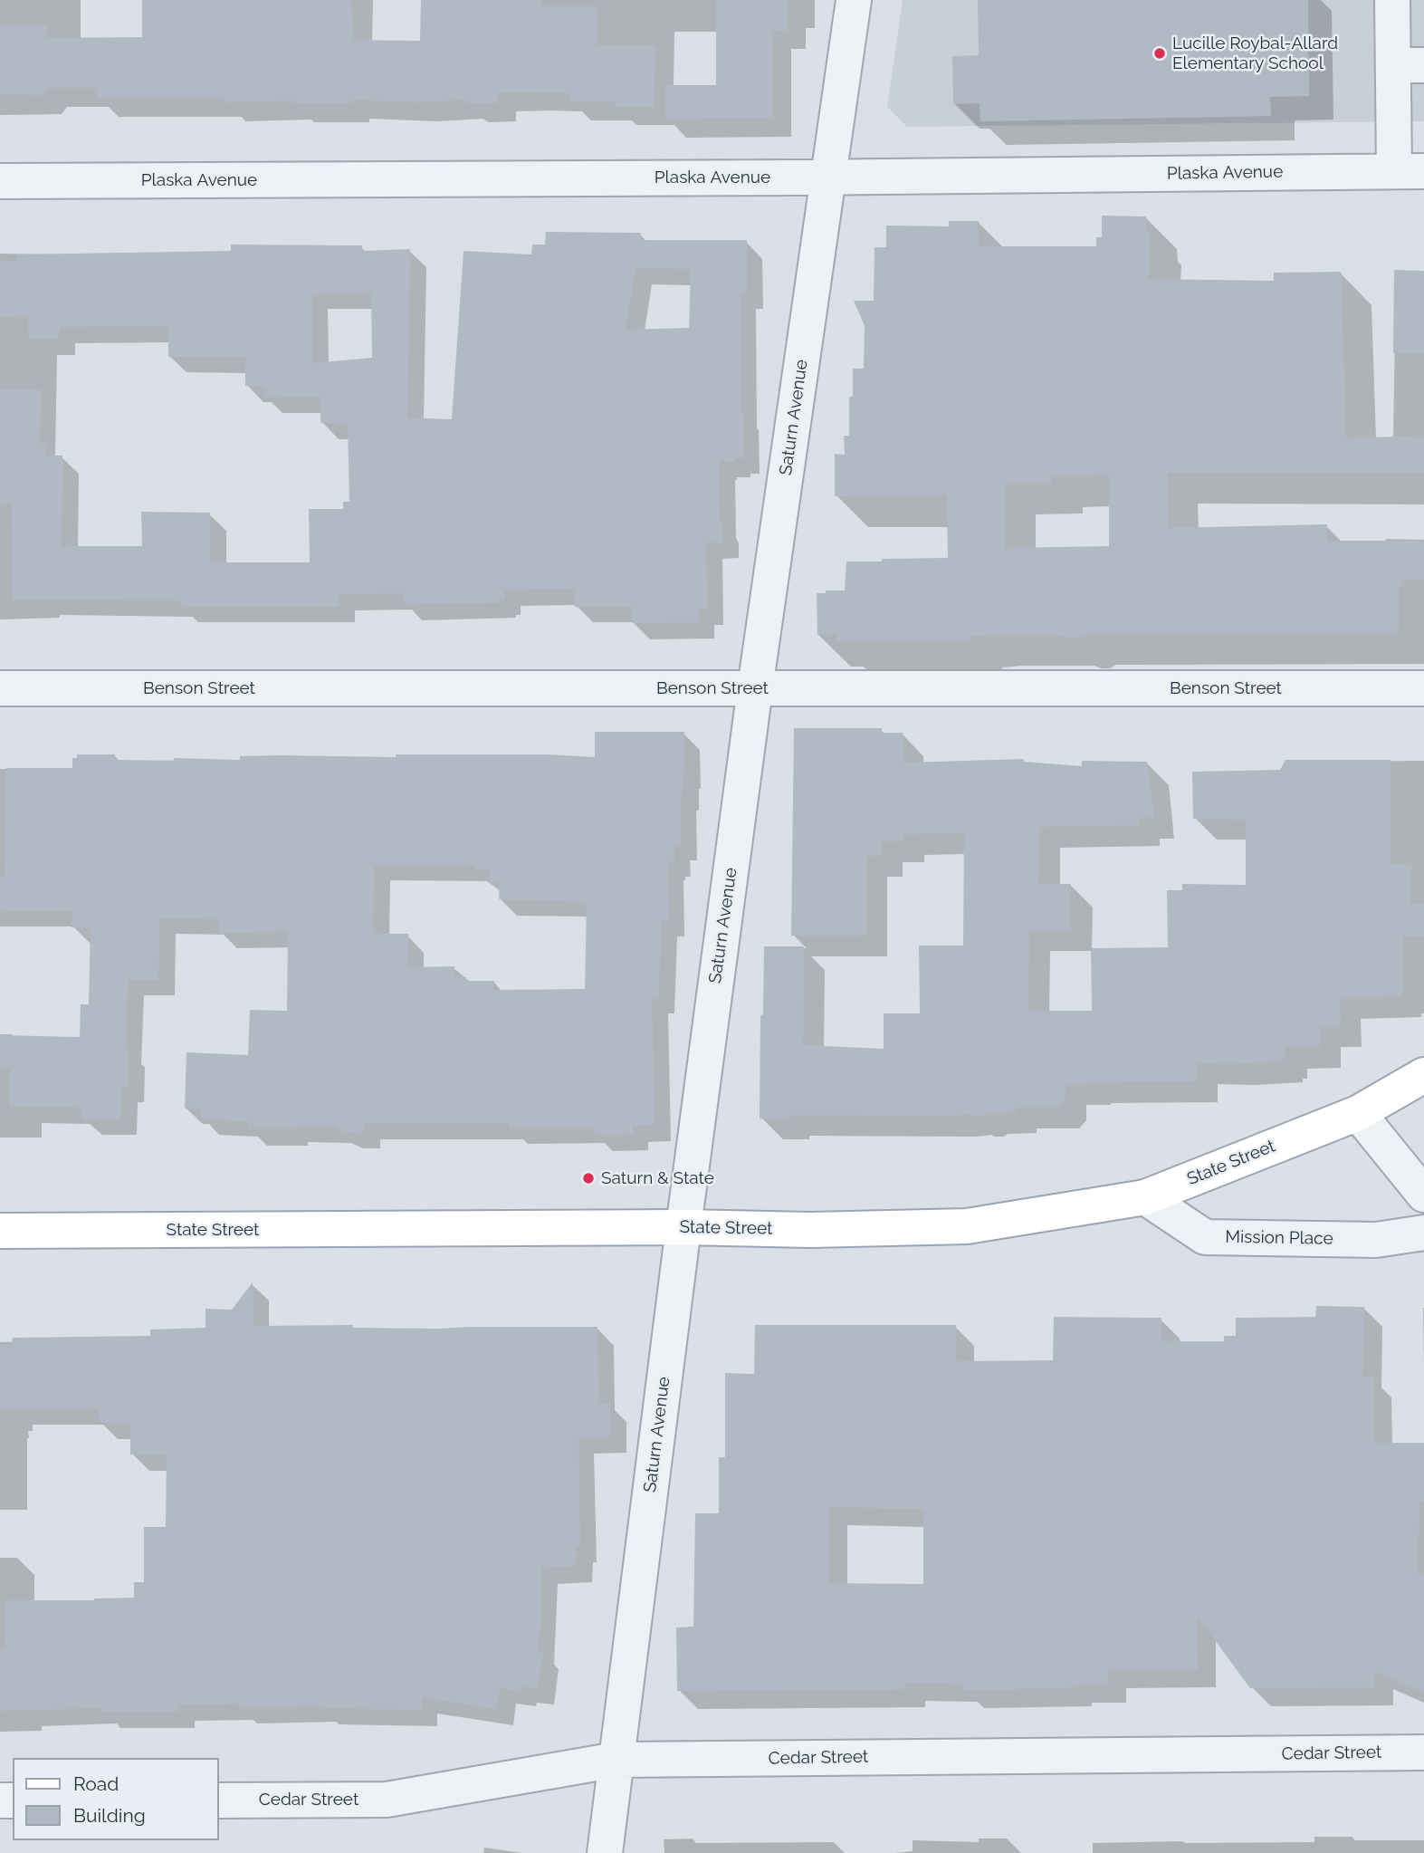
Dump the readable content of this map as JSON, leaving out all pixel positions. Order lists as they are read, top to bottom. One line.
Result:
{"streets":{"main road":["State Street"],"street":["Plaska Avenue","Saturn Avenue","Benson Street","Mission Place","Cedar Street"]},"crossings":[["Plaska Avenue","Saturn Avenue"],["Saturn Avenue","Benson Street"],["Saturn Avenue","State Street"],["Saturn Avenue","Cedar Street"],["State Street","Mission Place"]],"places":["Lucille Roybal-Allard Elementary School","Saturn & State"],"legend":["Road","Building"]}
